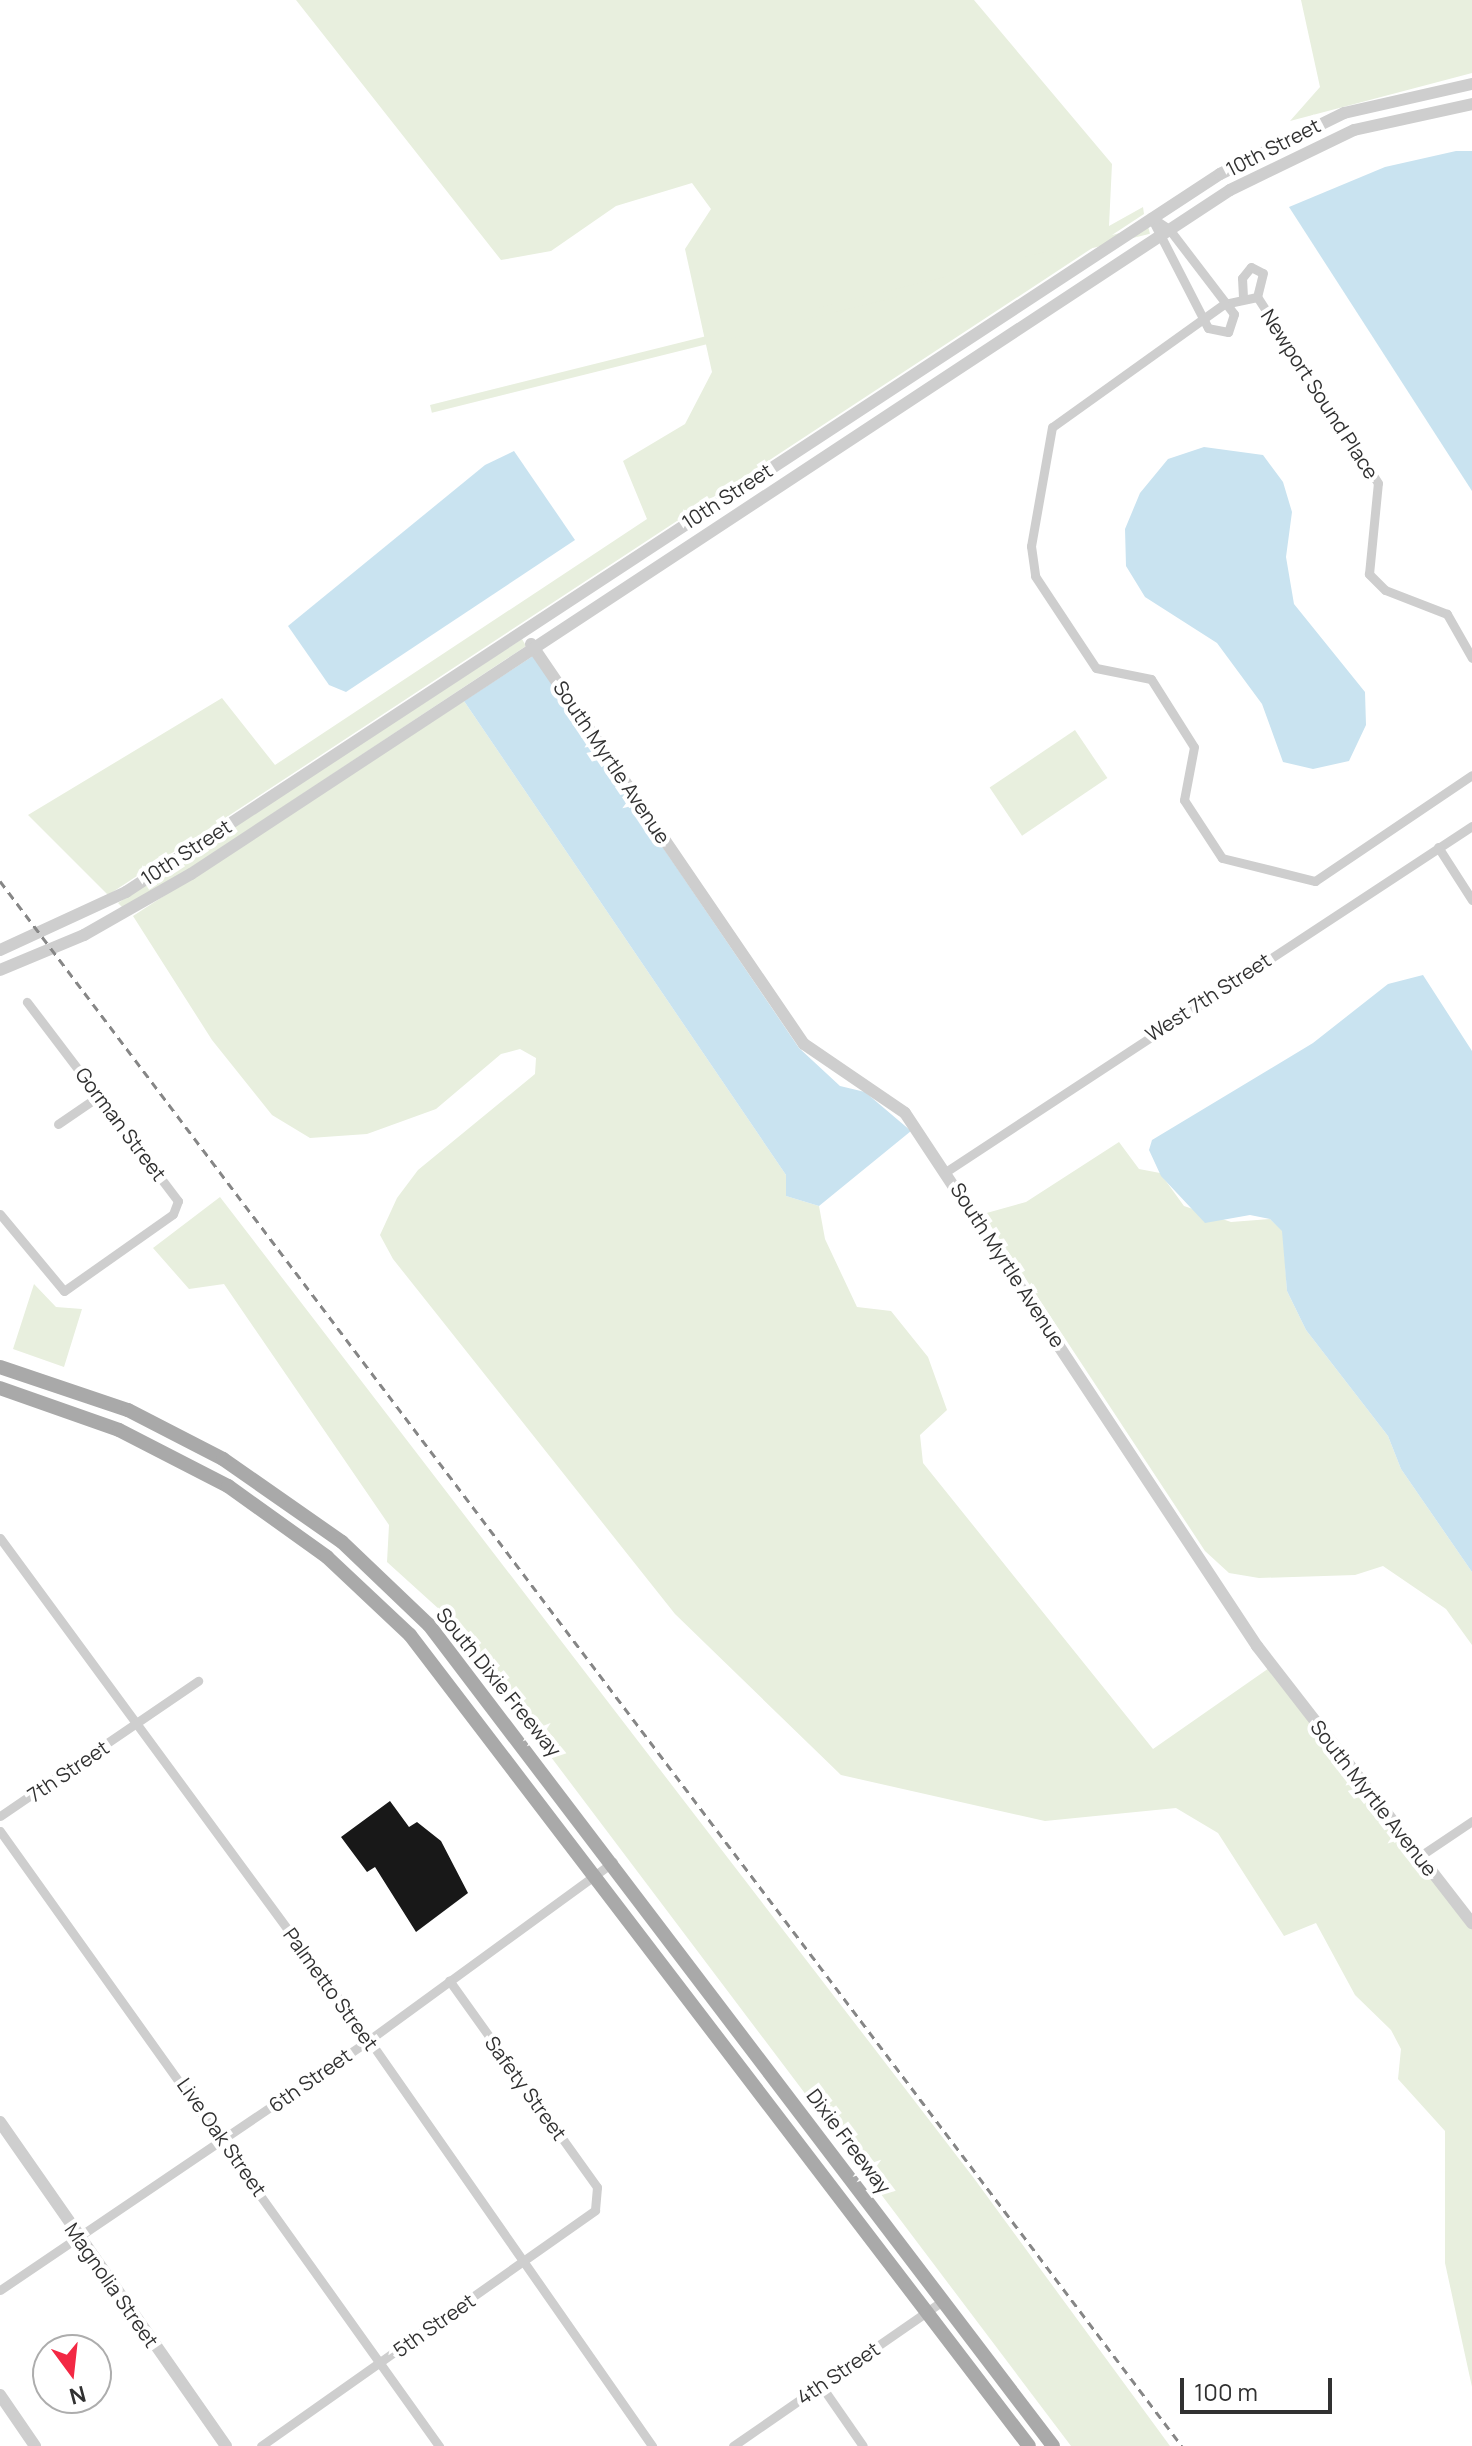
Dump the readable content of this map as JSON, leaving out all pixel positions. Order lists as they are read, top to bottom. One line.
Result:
{"streets":{"main road":["South Dixie Freeway","Dixie Freeway"],"street":["10th Street","Newport Sound Place","South Myrtle Avenue","West 7th Street","Gorman Street","7th Street","Palmetto Street","6th Street","Safety Street","Live Oak Street","Magnolia Street","5th Street","4th Street"]},"crossings":[["10th Street","South Myrtle Avenue"],["South Myrtle Avenue","West 7th Street"],["South Dixie Freeway","6th Street"],["South Dixie Freeway","Dixie Freeway"],["7th Street","Palmetto Street"],["Palmetto Street","6th Street"],["Palmetto Street","5th Street"],["6th Street","Safety Street"],["6th Street","Live Oak Street"],["6th Street","Dixie Freeway"],["6th Street","Magnolia Street"],["Safety Street","5th Street"],["Live Oak Street","5th Street"],["Dixie Freeway","4th Street"]],"scale_bar":"100 m","north":"bottom"}
